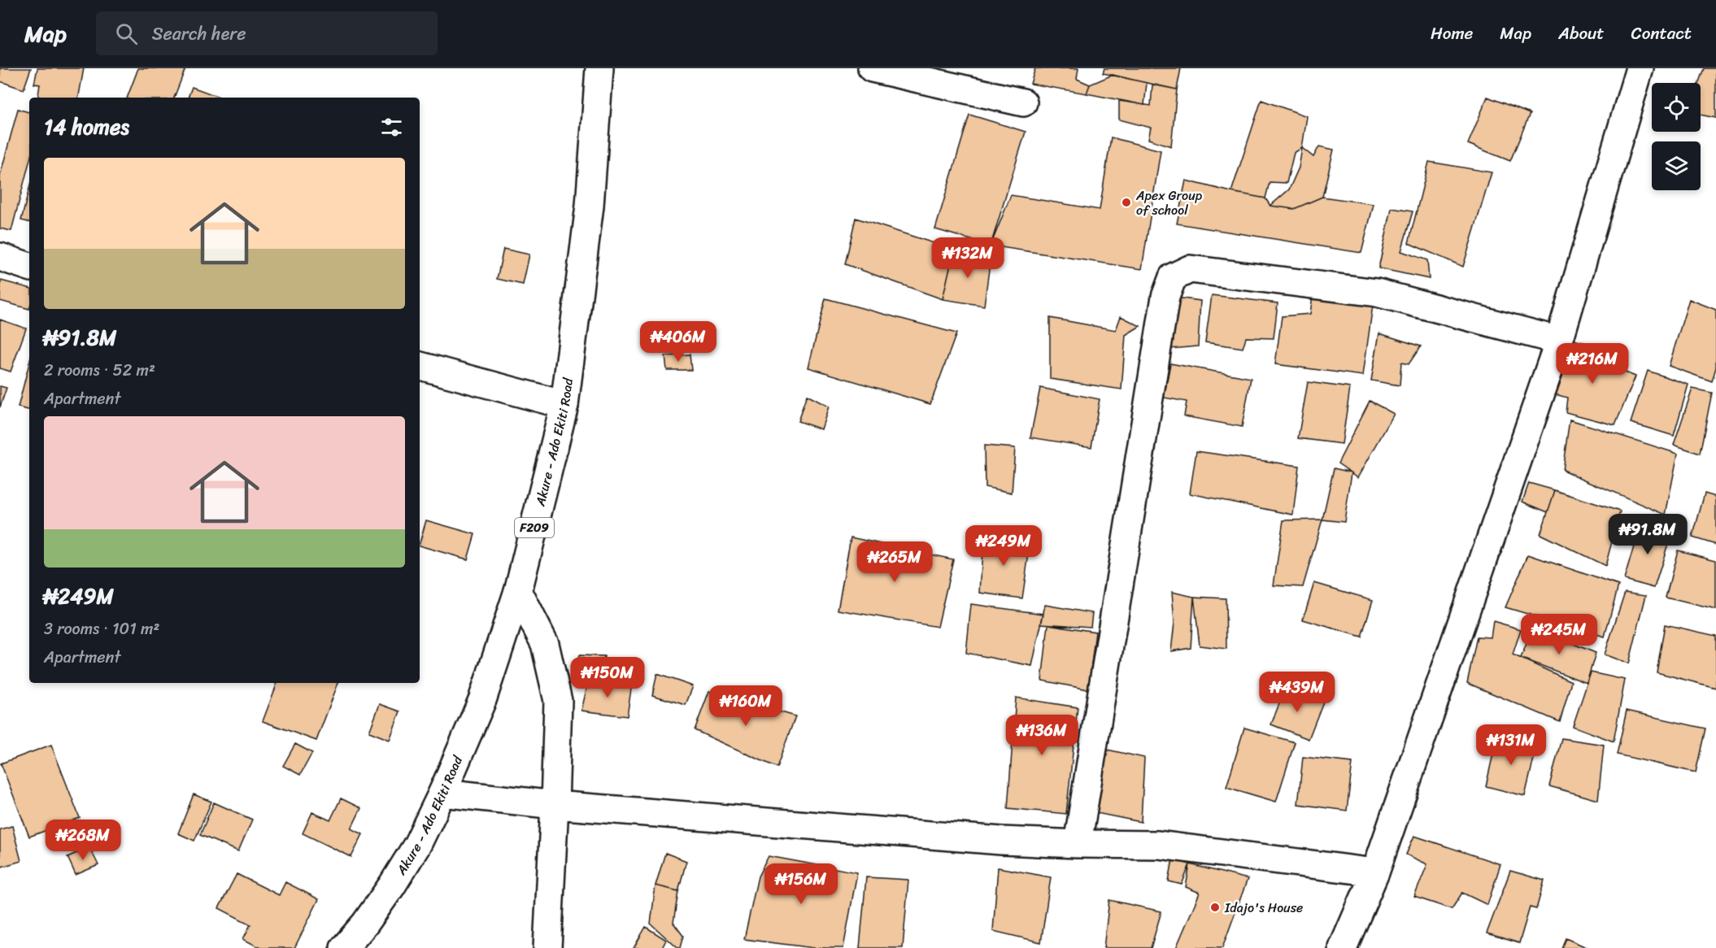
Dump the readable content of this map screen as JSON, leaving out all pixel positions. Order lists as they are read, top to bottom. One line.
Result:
{"streets":{"street":["Akure - Ado Ekiti Road","F209"]},"places":["Apex Group of school","Idajo's House"],"page":{"header":"Map","search":"Search here","nav":["Home","Map","About","Contact"],"heading":"14 homes","list":[{"name":"₦91.8M","note":"2 rooms · 52 m² · Apartment"},{"name":"₦249M","note":"3 rooms · 101 m² · Apartment"}],"price":["₦132M","₦406M","₦216M","₦91.8M","₦249M","₦265M","₦245M","₦150M","₦439M","₦160M","₦136M","₦131M","₦268M","₦156M"]}}
